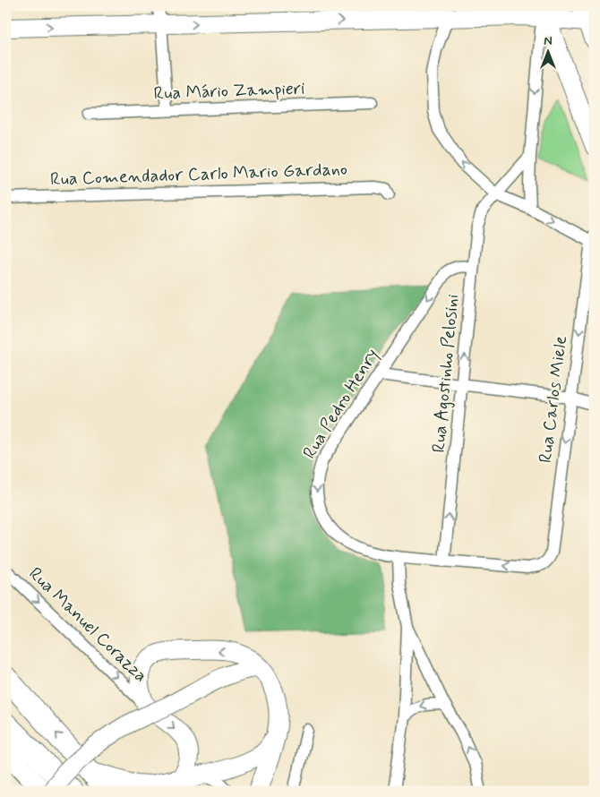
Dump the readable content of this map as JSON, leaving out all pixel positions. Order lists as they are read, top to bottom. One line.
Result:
{"streets":{"street":["Rua Mário Zampieri","Rua Comendador Carlo Mario Gardano","Rua Agostinho Pelosini","Rua Carlos Miele","Rua Pedro Henry","Rua Manuel Corazza"]},"crossings":[["Rua Agostinho Pelosini","Rua Pedro Henry"],["Rua Carlos Miele","Rua Pedro Henry"]],"one_way":["Rua Agostinho Pelosini","Rua Carlos Miele","Rua Manuel Corazza"],"north":"top"}
